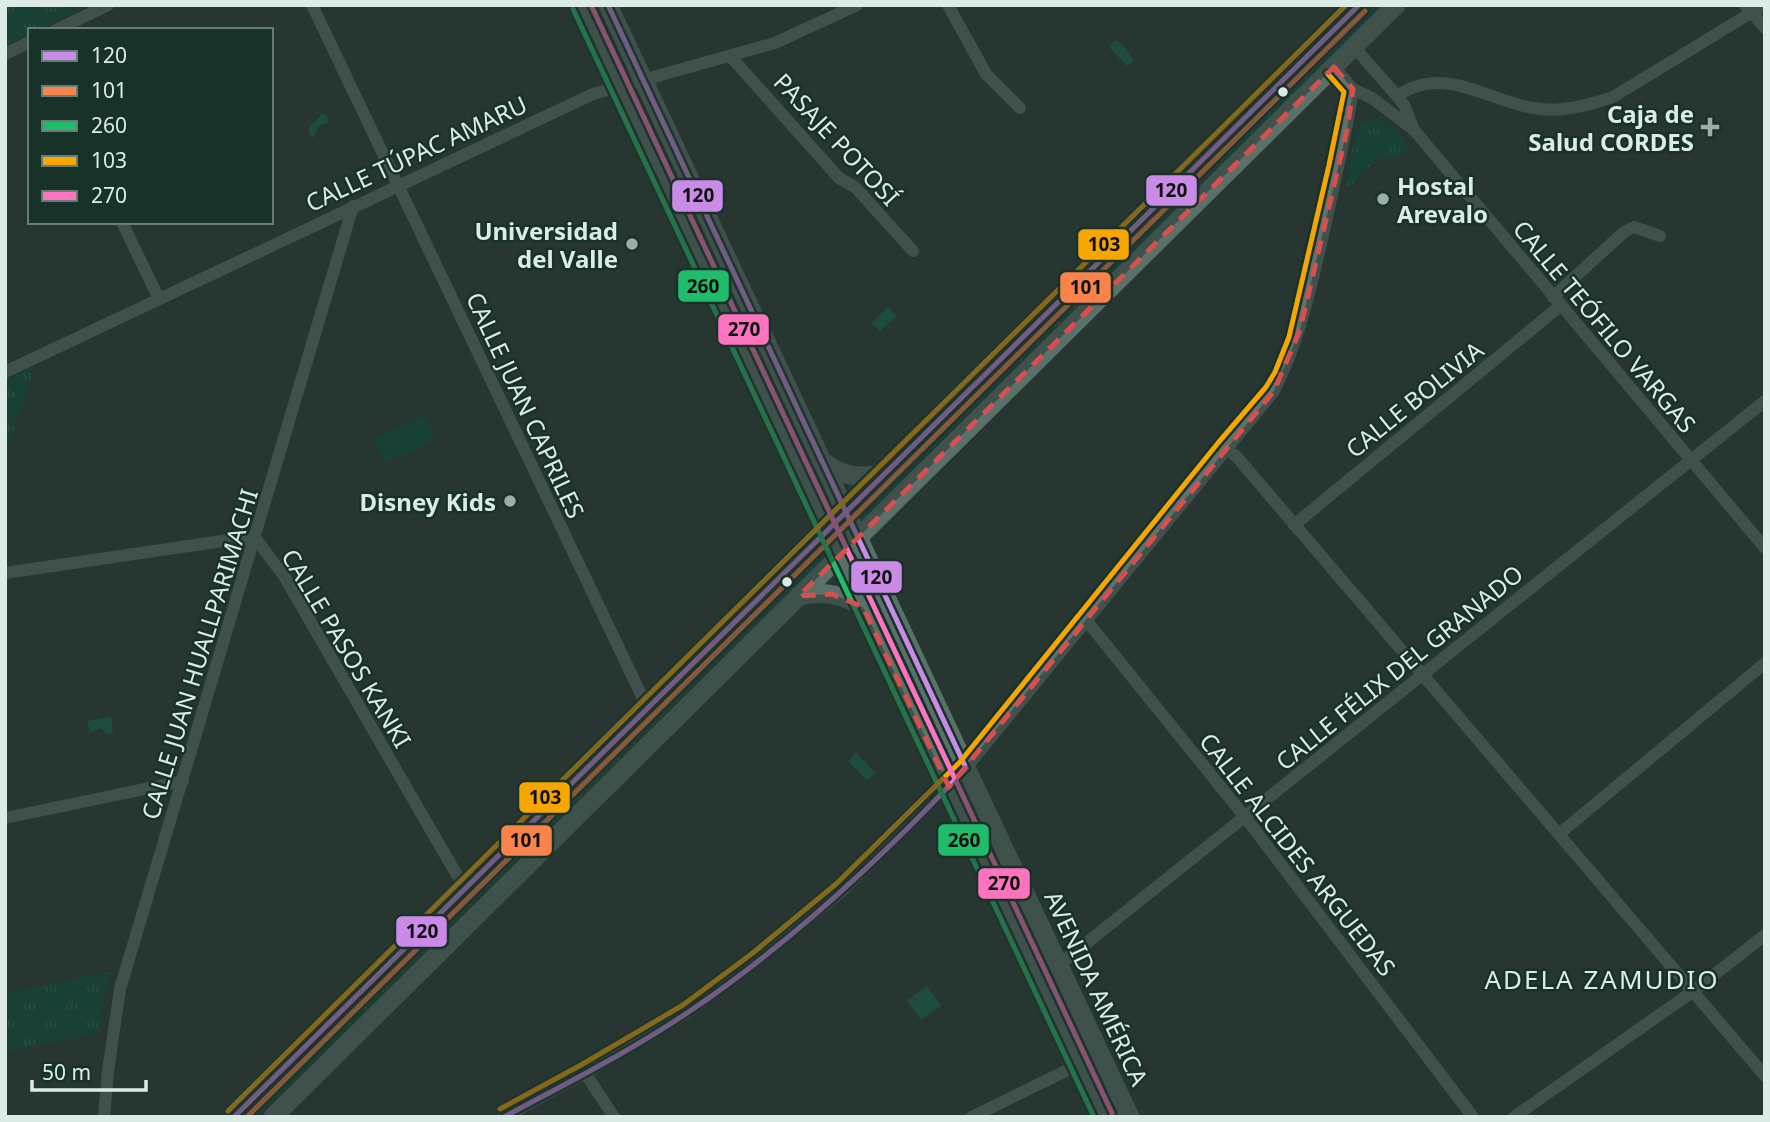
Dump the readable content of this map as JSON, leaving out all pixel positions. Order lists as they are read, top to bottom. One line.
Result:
{"streets":{"main road":["AVENIDA AMÉRICA"],"street":["PASAJE POTOSÍ","CALLE TÚPAC AMARU","CALLE TEÓFILO VARGAS","CALLE BOLIVIA","CALLE JUAN CAPRILES","CALLE PASOS KANKI","CALLE JUAN HUALLPARIMACHI","CALLE FÉLIX DEL GRANADO","CALLE ALCIDES ARGUEDAS"]},"crossings":[["PASAJE POTOSÍ","CALLE TÚPAC AMARU"],["CALLE TÚPAC AMARU","CALLE JUAN CAPRILES"],["CALLE TÚPAC AMARU","CALLE JUAN HUALLPARIMACHI"],["CALLE TÚPAC AMARU","AVENIDA AMÉRICA"],["CALLE TEÓFILO VARGAS","CALLE BOLIVIA"],["CALLE TEÓFILO VARGAS","CALLE FÉLIX DEL GRANADO"],["CALLE PASOS KANKI","CALLE JUAN HUALLPARIMACHI"],["CALLE FÉLIX DEL GRANADO","CALLE ALCIDES ARGUEDAS"],["CALLE FÉLIX DEL GRANADO","AVENIDA AMÉRICA"]],"districts":["ADELA ZAMUDIO"],"places":{"health":["Caja de Salud CORDES"],"other":["Hostal Arevalo","Universidad del Valle","Disney Kids"]},"lines":["transit line 120","transit line 103","transit line 270","transit line 260","transit line 101"],"legend":["120","101","260","103","270"],"scale_bar":"50 m"}
